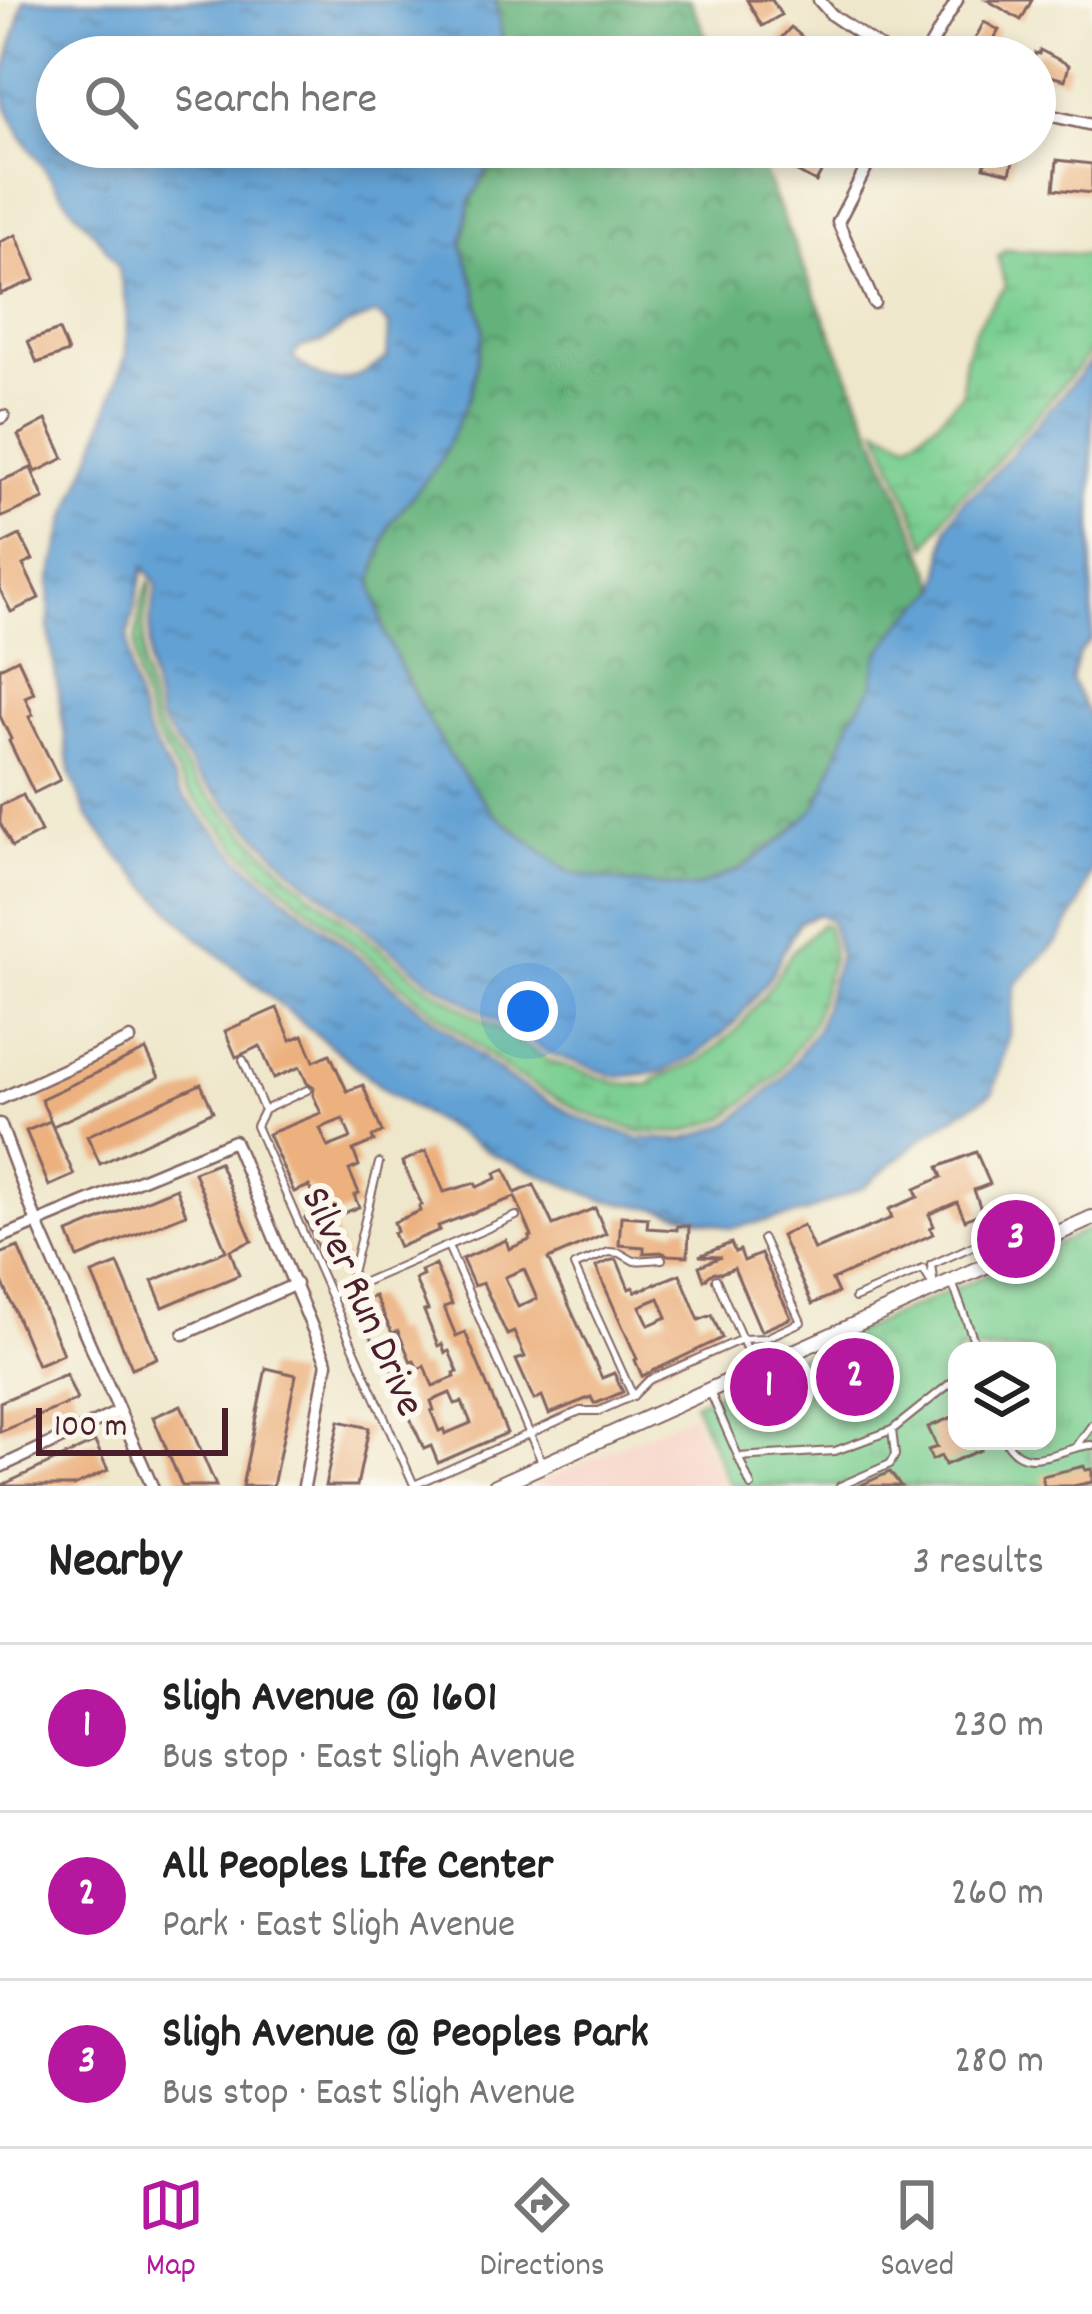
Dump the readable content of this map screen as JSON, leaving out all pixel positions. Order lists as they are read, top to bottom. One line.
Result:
{"streets":{"lane":["Silver Run Drive"]},"scale_bar":"100 m","page":{"search":"Search here","pins":["3","2","1"],"scale":"100 m","heading":["Nearby","3 results"],"list":[{"mark":"1","name":"Sligh Avenue @ 1601","note":"Bus stop · East Sligh Avenue","value":"230 m"},{"mark":"2","name":"All Peoples LIfe Center","note":"Park · East Sligh Avenue","value":"260 m"},{"mark":"3","name":"Sligh Avenue @ Peoples Park","note":"Bus stop · East Sligh Avenue","value":"280 m"}],"nav":["Map","Directions","Saved"]}}
